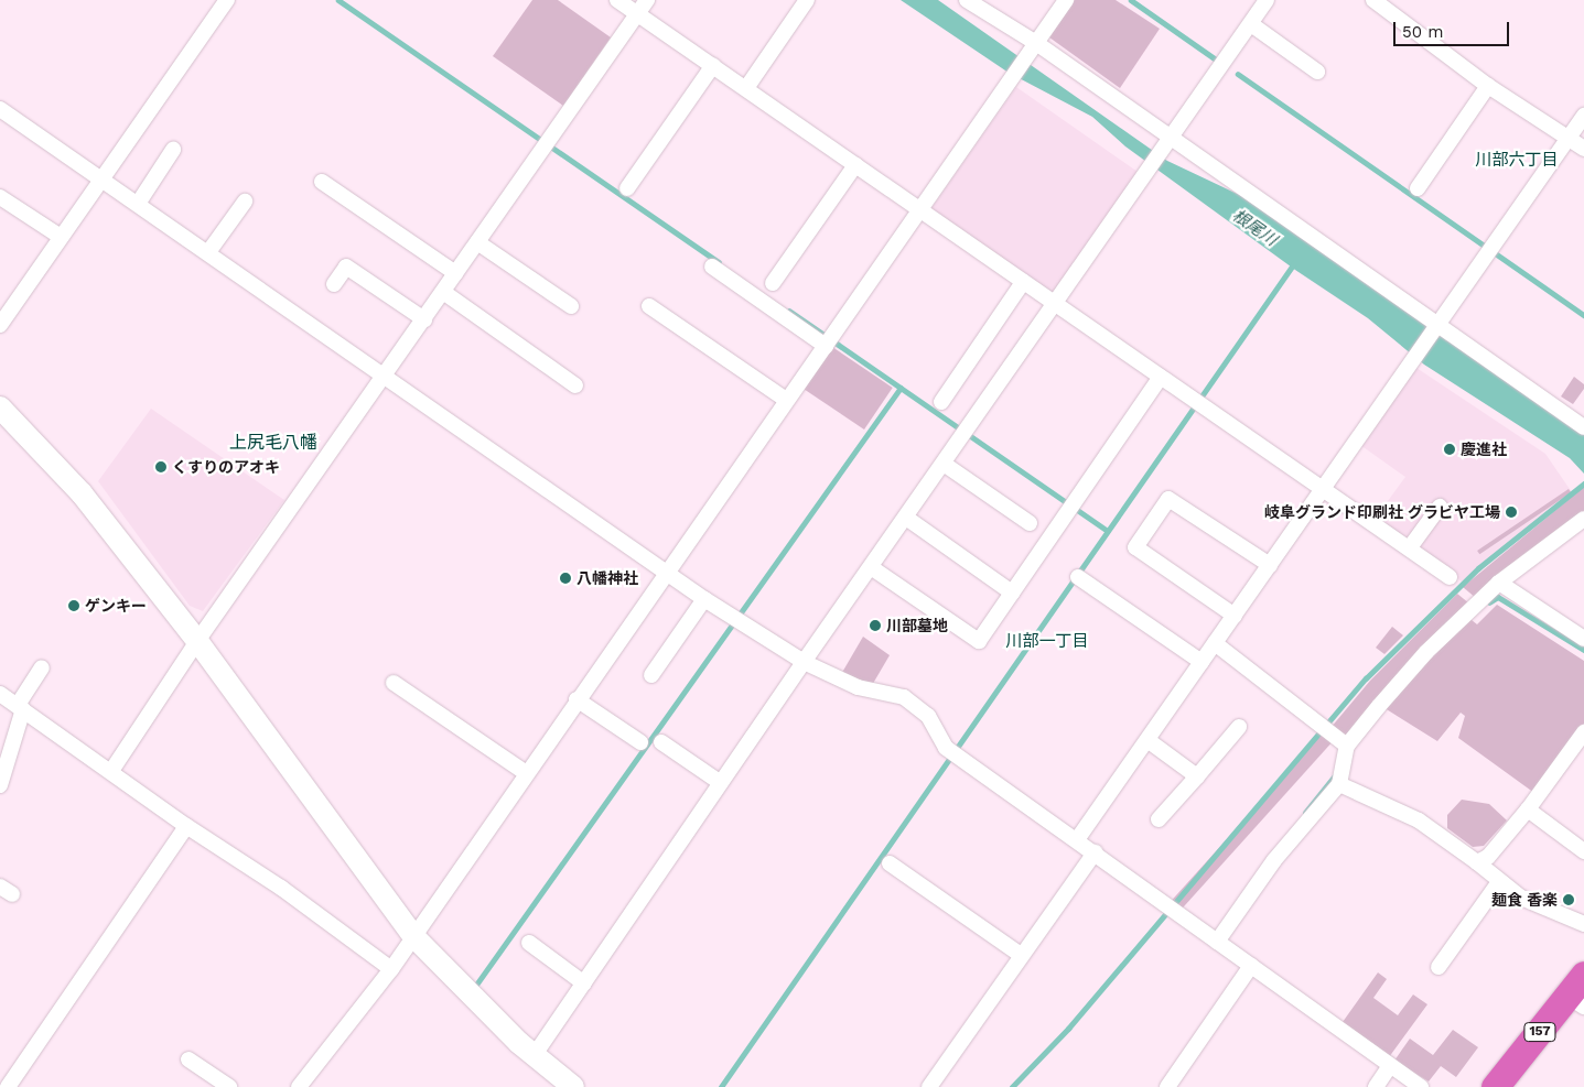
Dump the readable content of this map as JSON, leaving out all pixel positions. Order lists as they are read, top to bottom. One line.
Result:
{"streets":{"highway":["157"]},"districts":["川部六丁目","上尻毛八幡","川部一丁目"],"water":["根尾川"],"places":["慶進社","くすりのアオキ","岐阜グランド印刷社 グラビヤ工場","八幡神社","ゲンキー","川部墓地","麺食 香楽"],"scale_bar":"50 m"}
